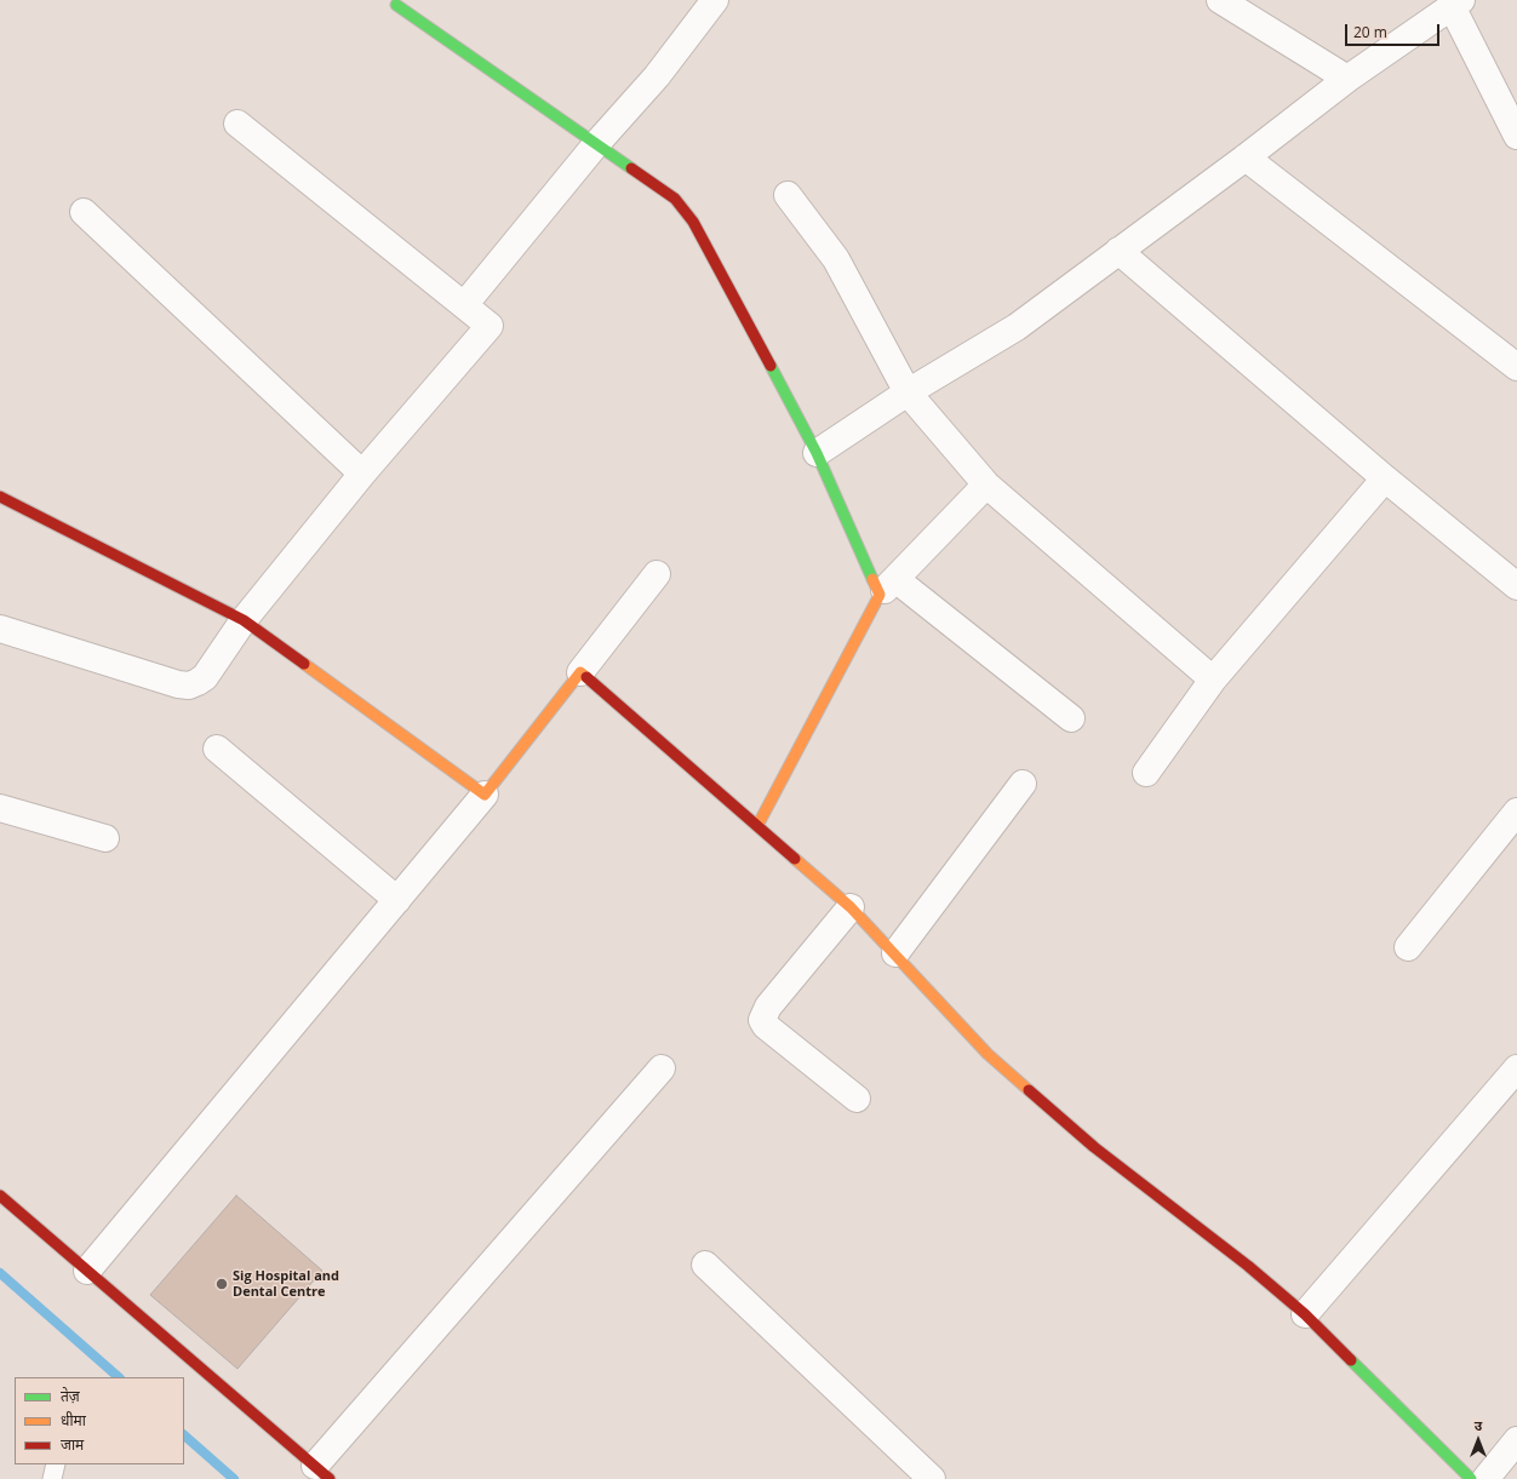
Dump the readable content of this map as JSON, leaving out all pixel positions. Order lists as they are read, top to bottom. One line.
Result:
{"places":["Sig Hospital and Dental Centre"],"legend":["तेज़","धीमा","जाम"],"scale_bar":"20 m","north":"top"}
